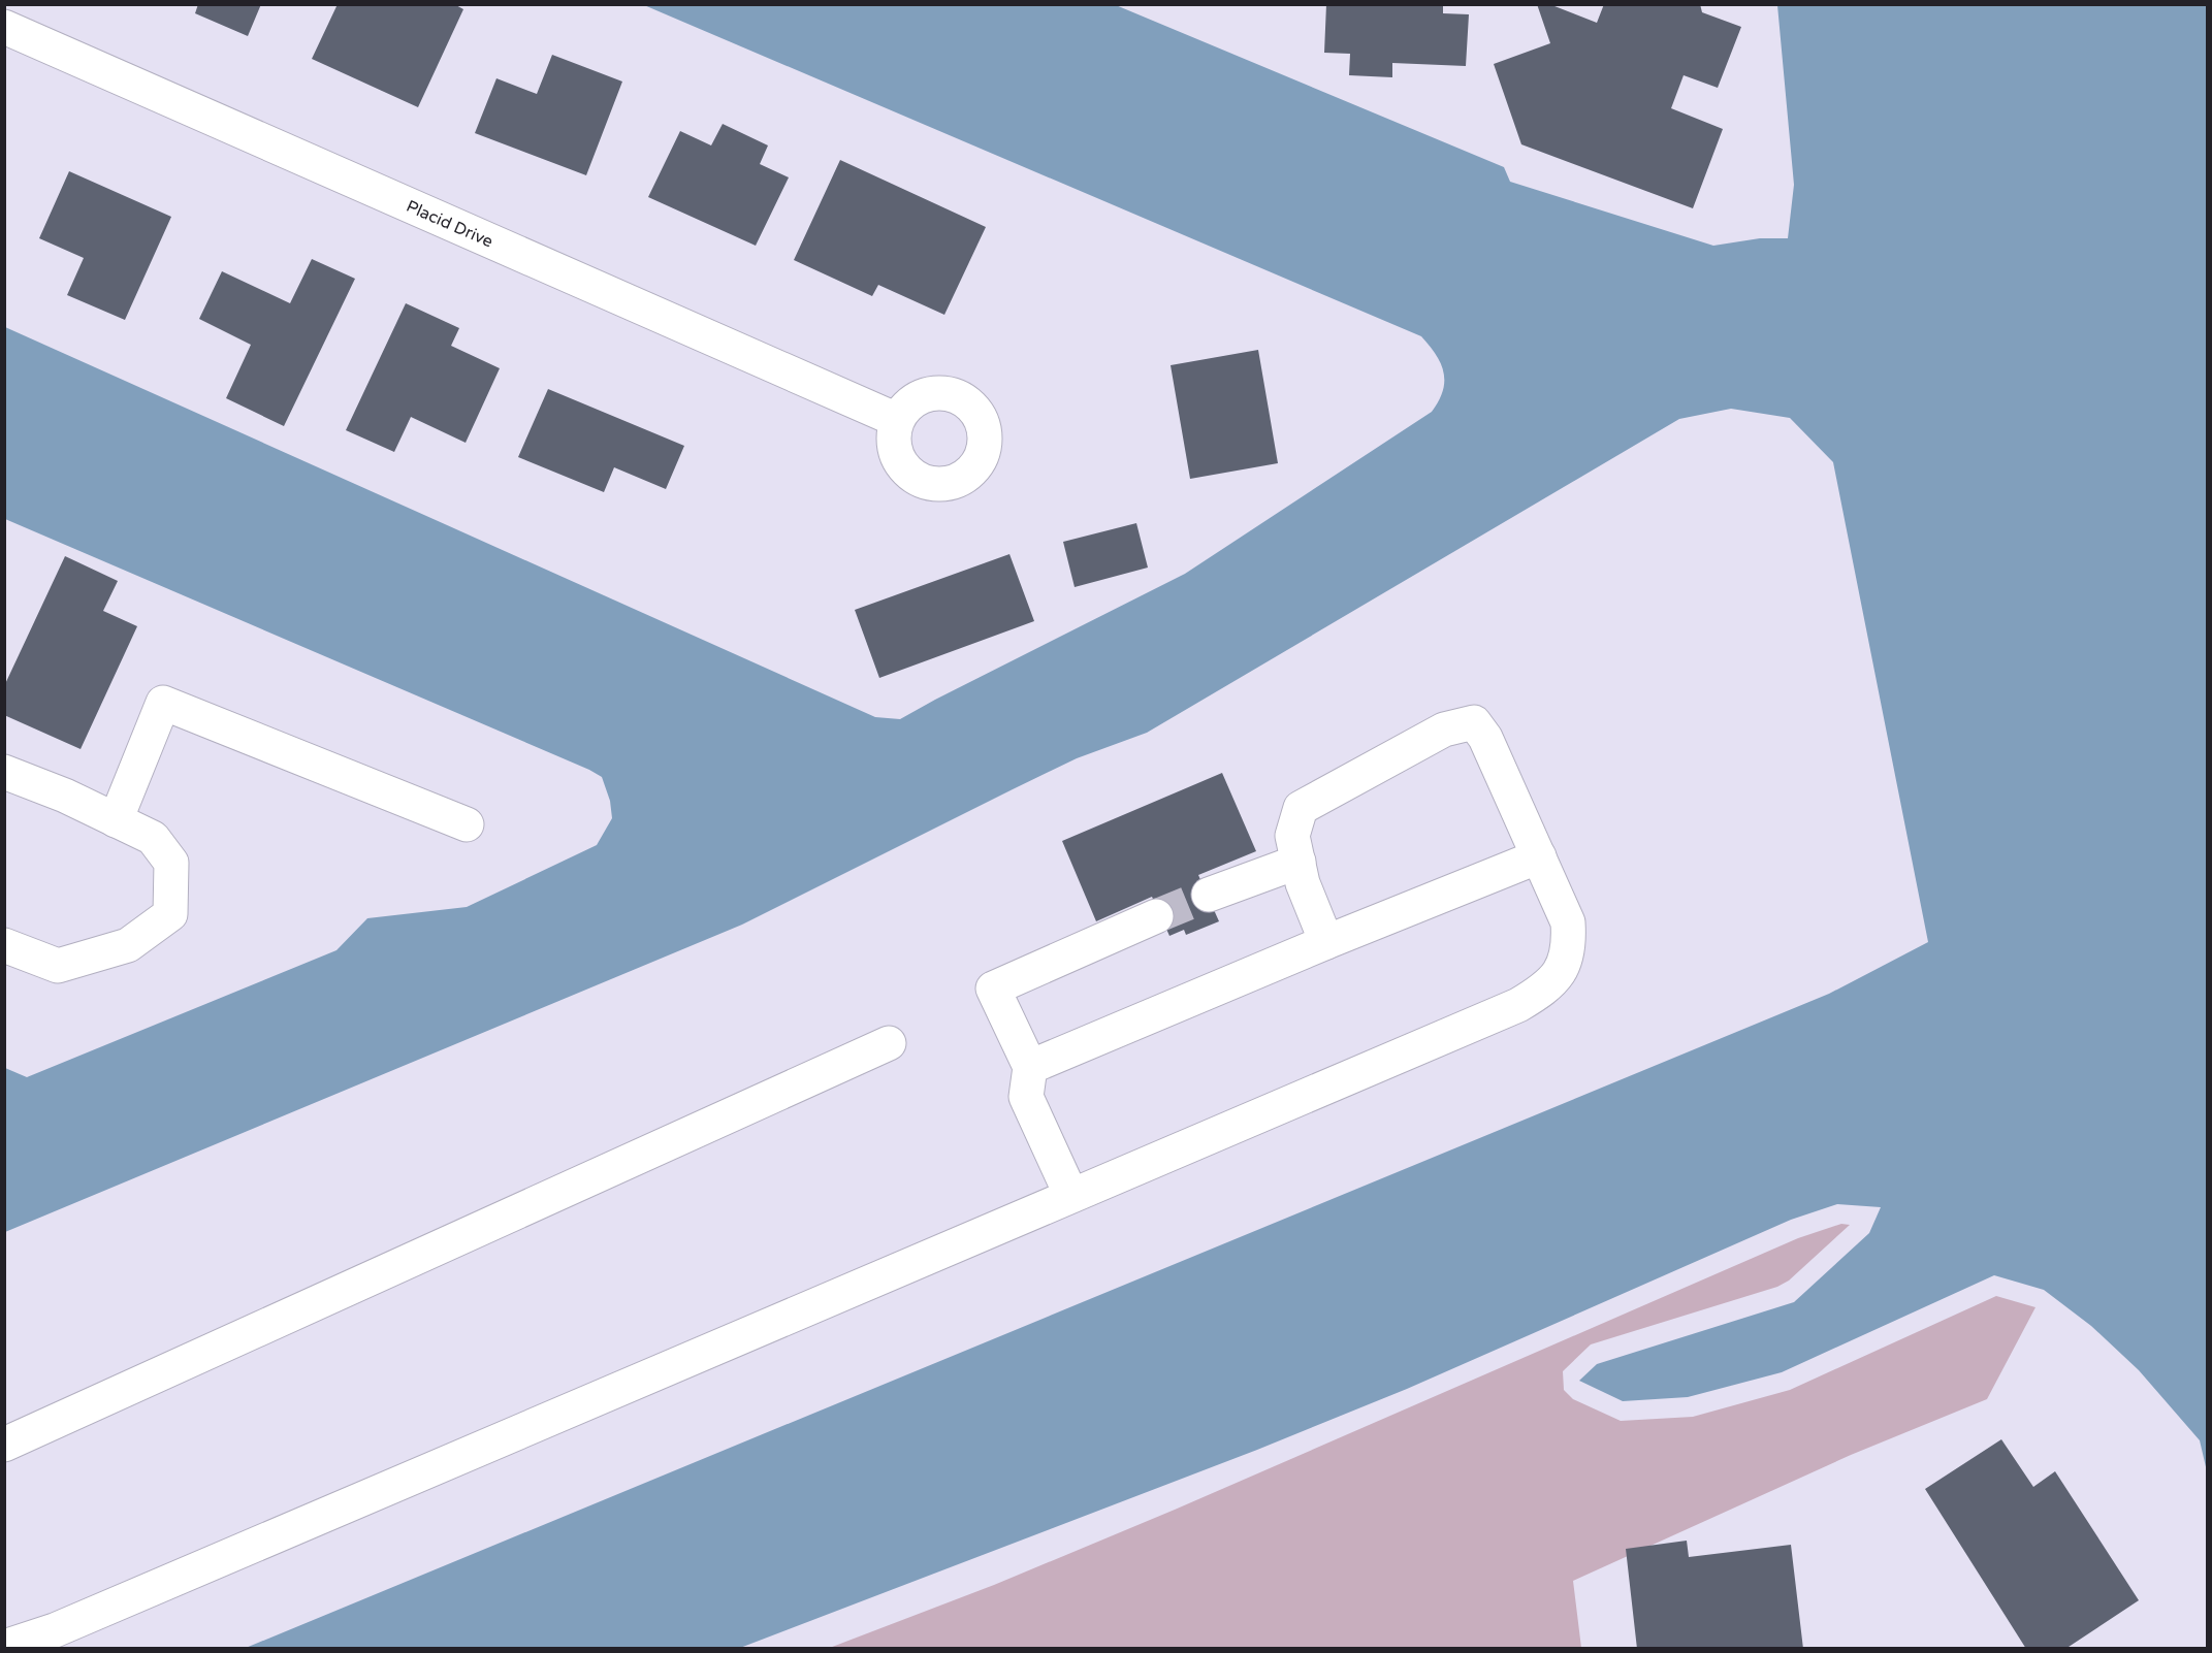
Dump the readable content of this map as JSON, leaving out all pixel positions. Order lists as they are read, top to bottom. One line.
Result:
{"streets":{"street":["Placid Drive"]}}
